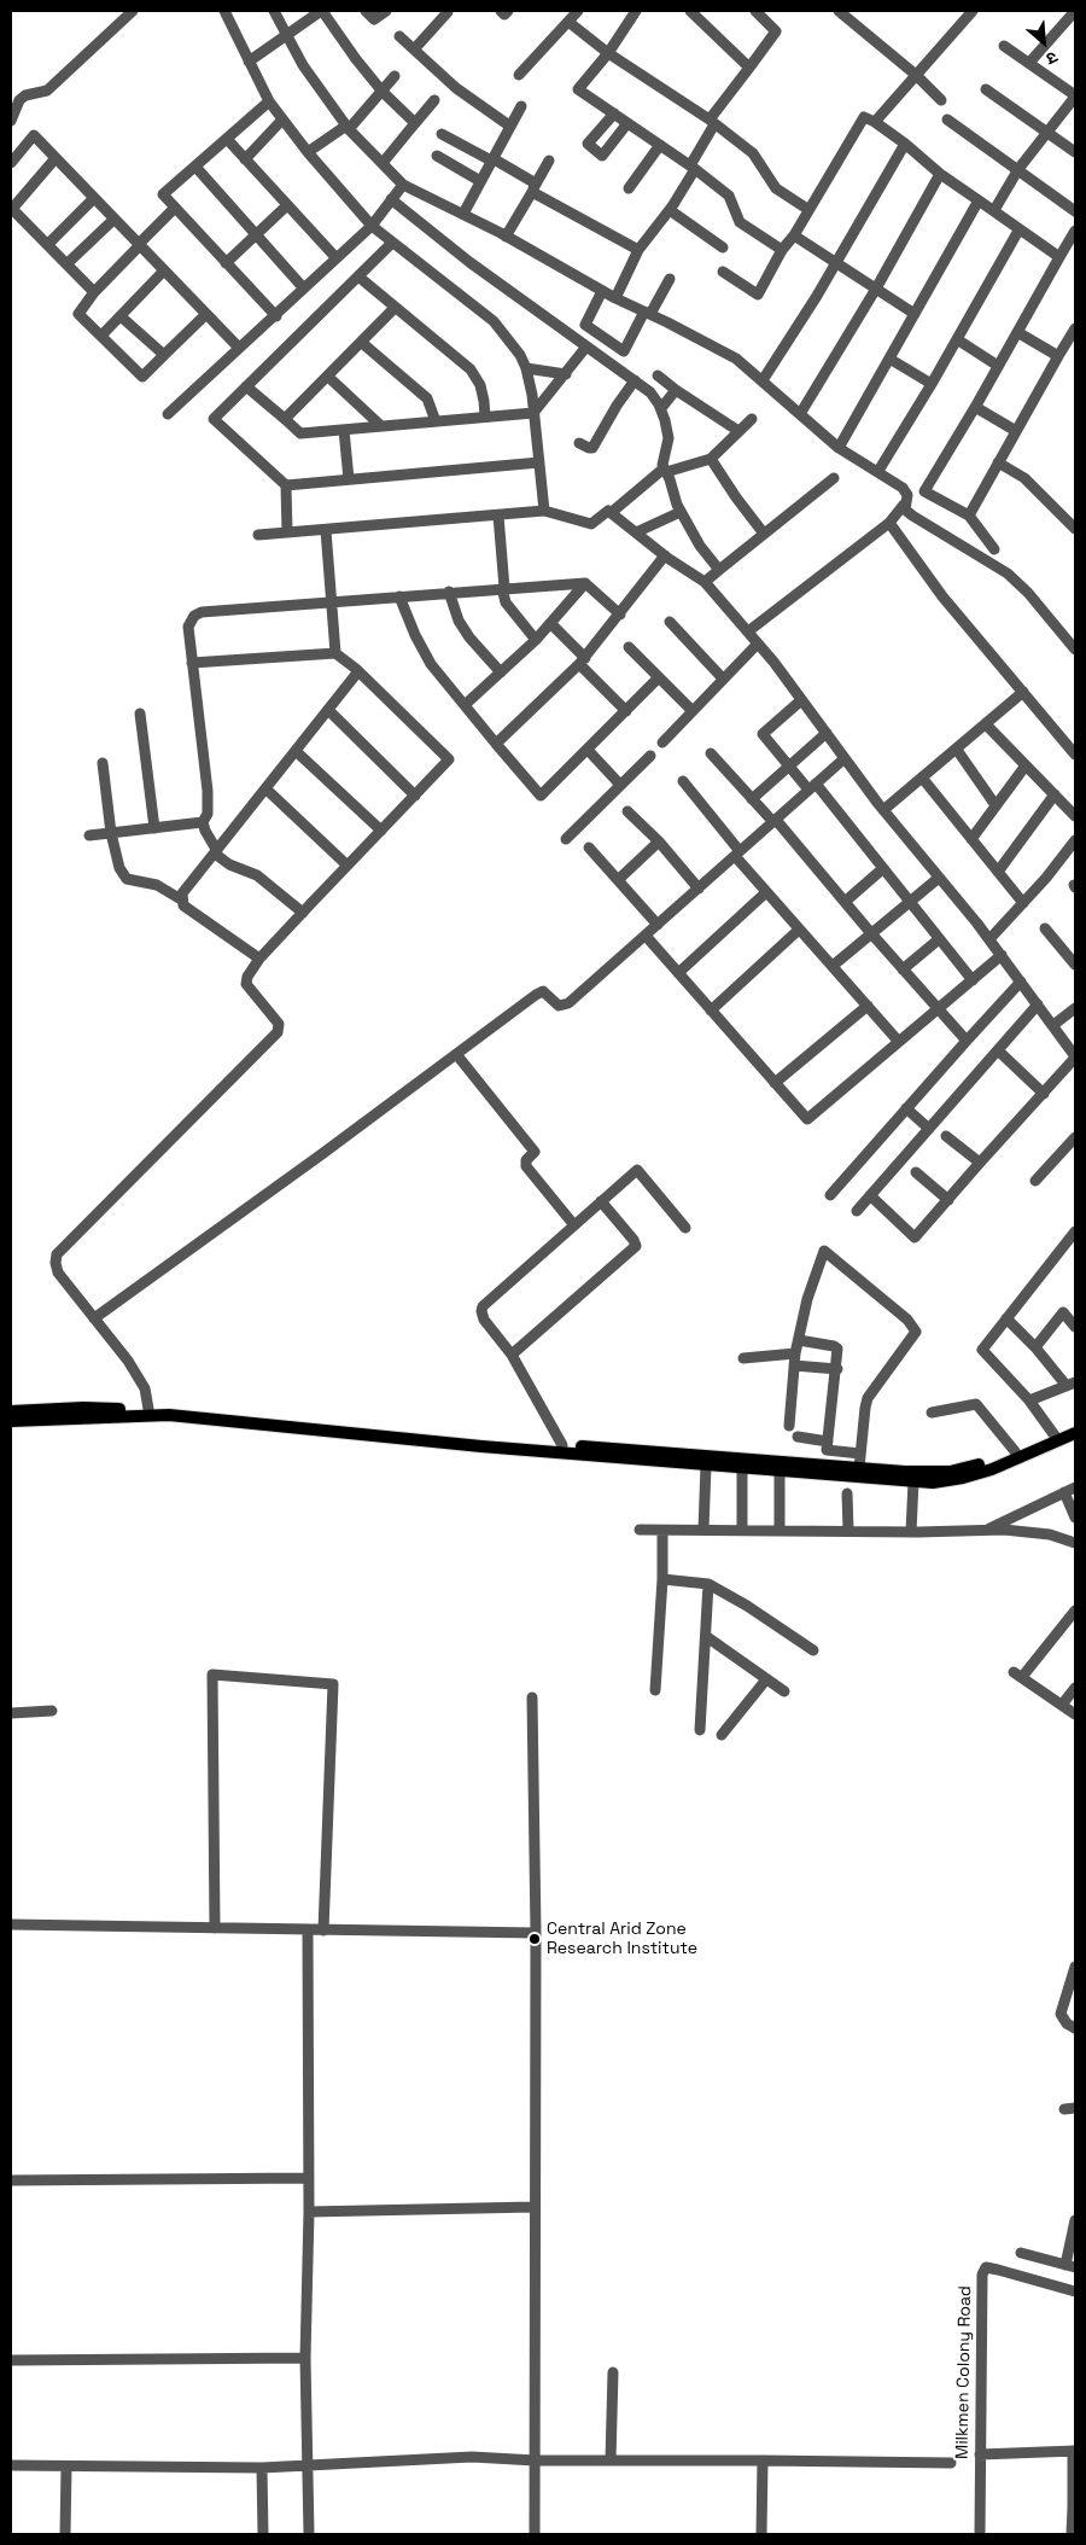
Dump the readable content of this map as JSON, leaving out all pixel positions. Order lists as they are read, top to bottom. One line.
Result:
{"streets":{"street":["Milkmen Colony Road"]},"places":["Central Arid Zone Research Institute"],"north":"bottom right"}
